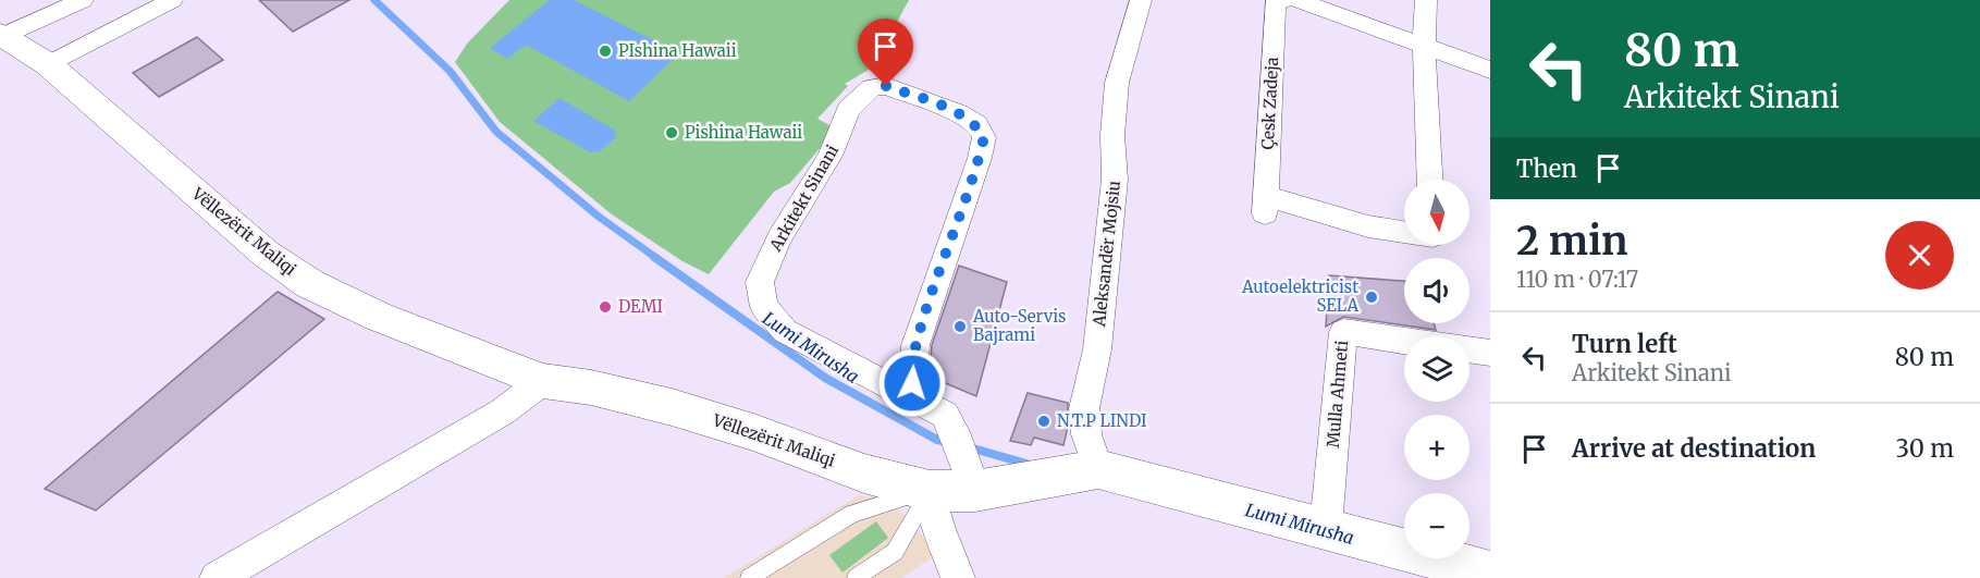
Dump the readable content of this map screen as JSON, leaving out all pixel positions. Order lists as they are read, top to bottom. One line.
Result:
{"streets":{"main road":["Vëllezërit Maliqi"],"street":["Çesk Zadeja","Arkitekt Sinani","Aleksandër Mojsiu","Mulla Ahmeti"]},"crossings":[["Arkitekt Sinani","Vëllezërit Maliqi"],["Vëllezërit Maliqi","Aleksandër Mojsiu"]],"water":["Lumi Mirusha"],"places":["PIshina Hawaii","Pishina Hawaii","Autoelektricist SELA","DEMI","Auto-Servis Bajrami","N.T.P LINDI"],"north":"bottom","page":{"turn":["80 m","Arkitekt Sinani"],"then":"Then","map_buttons":["+","−"],"heading":["2 min","110 m · 07:17"],"list":[{"name":"Turn left","note":"Arkitekt Sinani","value":"80 m"},{"name":"Arrive at destination","value":"30 m"}]}}
